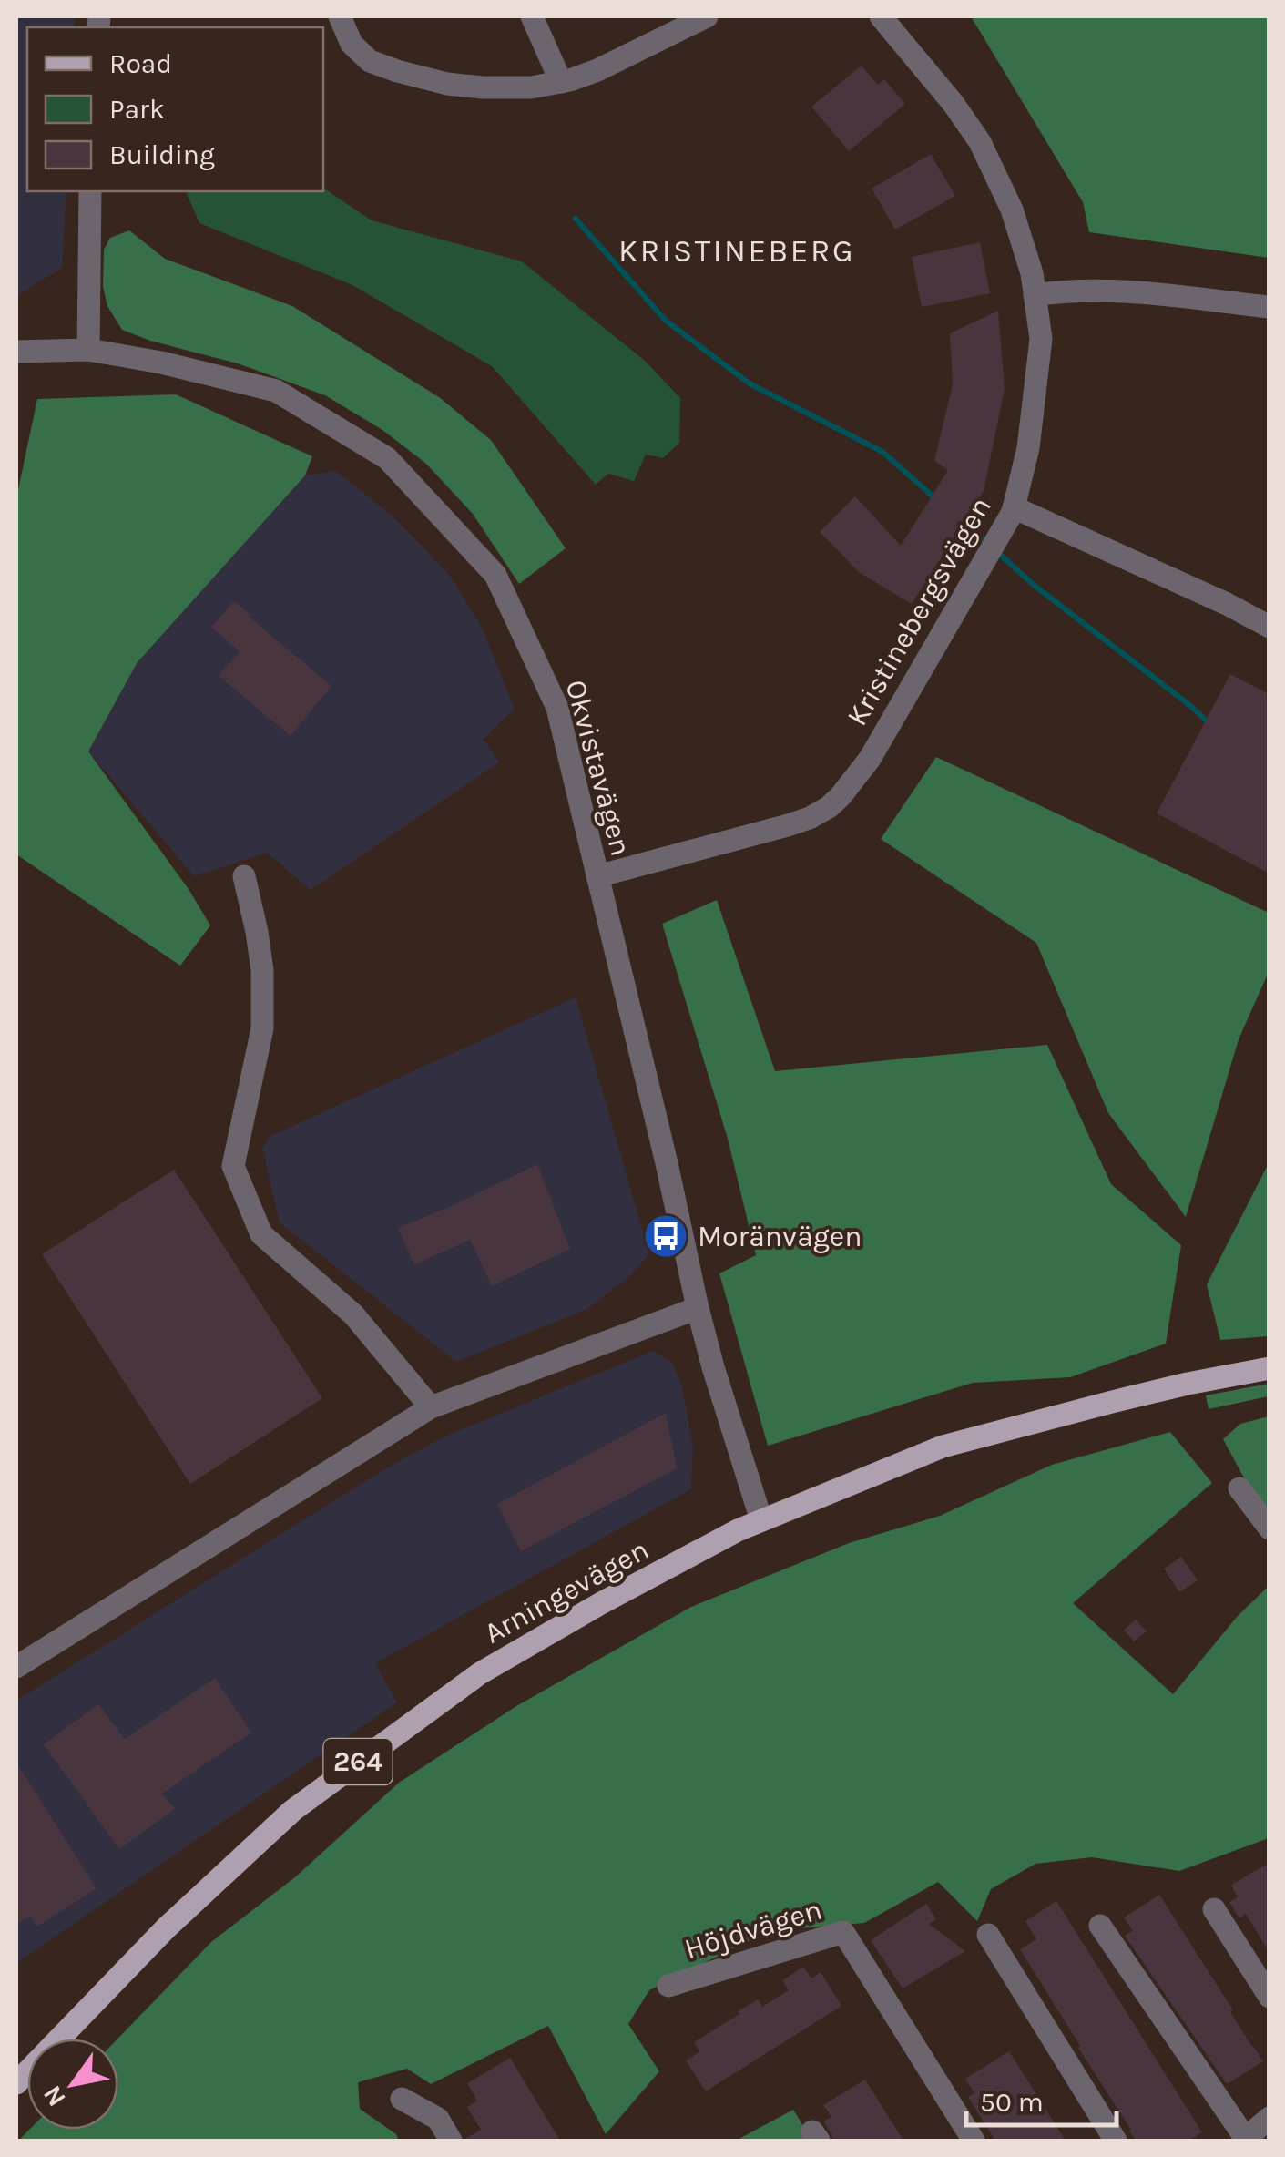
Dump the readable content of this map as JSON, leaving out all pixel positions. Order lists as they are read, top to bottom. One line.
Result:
{"streets":{"main road":["Arningevägen","264"],"street":["Kristinebergsvägen","Okvistavägen","Höjdvägen"]},"crossings":[["Kristinebergsvägen","Okvistavägen"],["Okvistavägen","Arningevägen"]],"districts":["KRISTINEBERG"],"places":{"bus stop":["Moränvägen"]},"legend":["Road","Park","Building"],"scale_bar":"50 m","north":"bottom left"}
